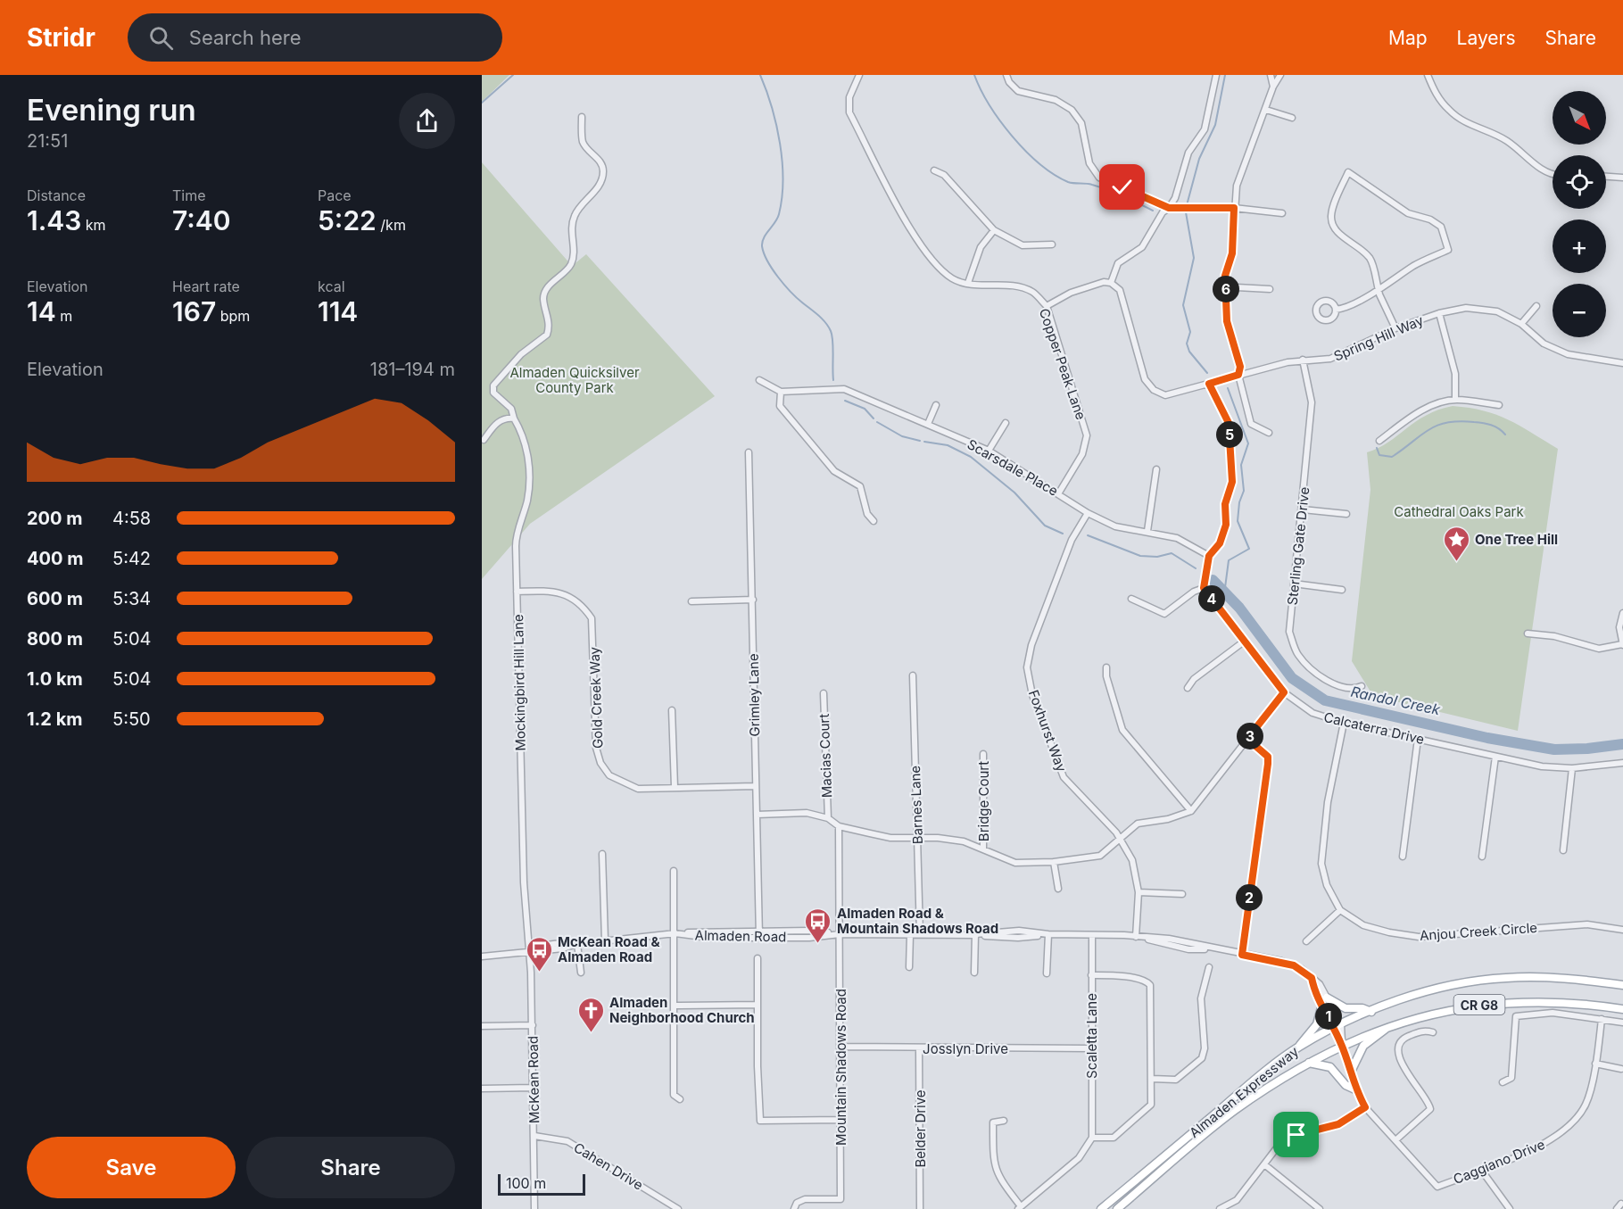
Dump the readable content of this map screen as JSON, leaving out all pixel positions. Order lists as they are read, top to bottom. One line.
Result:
{"streets":{"main road":["CR G8","Almaden Expressway"],"street":["Spring Hill Way","Copper Peak Lane","Scarsdale Place","Sterling Gate Drive","Mockingbird Hill Lane","Grimley Lane","Gold Creek Way","Calcaterra Drive","Foxhurst Way","Macias Court","Bridge Court","Barnes Lane","Anjou Creek Circle","Almaden Road","Scaletta Lane","Josslyn Drive","Mountain Shadows Road","McKean Road","Belder Drive","Caggiano Drive","Cahen Drive"]},"crossings":[["Spring Hill Way","Sterling Gate Drive"],["Copper Peak Lane","Scarsdale Place"],["Scarsdale Place","Foxhurst Way"],["Mockingbird Hill Lane","Gold Creek Way"],["Mockingbird Hill Lane","Almaden Road"],["Mockingbird Hill Lane","McKean Road"],["Grimley Lane","Gold Creek Way"],["Grimley Lane","Almaden Road"],["Calcaterra Drive","Anjou Creek Circle"],["Foxhurst Way","Almaden Road"],["Barnes Lane","Almaden Road"],["Almaden Road","Scaletta Lane"],["Almaden Road","Mountain Shadows Road"],["Almaden Road","McKean Road"],["Almaden Road","Almaden Expressway"],["Almaden Road","Caggiano Drive"],["Scaletta Lane","Josslyn Drive"],["Josslyn Drive","Mountain Shadows Road"],["Josslyn Drive","Belder Drive"],["McKean Road","Cahen Drive"]],"water":["Randol Creek"],"parks":["Almaden Quicksilver County Park","Cathedral Oaks Park"],"places":{"place":["One Tree Hill"],"bus stop":["Almaden Road & Mountain Shadows Road","McKean Road & Almaden Road"],"church":["Almaden Neighborhood Church"]},"scale_bar":"100 m","north":"bottom right","page":{"header":"Stridr","search":"Search here","nav":["Map","Layers","Share"],"heading":["Evening run","21:51"],"map_buttons":["+","−"],"stats":[["Distance","1.43 km"],["Time","7:40"],["Pace","5:22 /km"],["Elevation","14 m"],["Heart rate","167 bpm"],["kcal","114"]],"pins":["6","5","4","3","2","1"],"chart":["Elevation","181–194 m"],"list":[{"name":"200 m","note":"4:58"},{"name":"400 m","note":"5:42"},{"name":"600 m","note":"5:34"},{"name":"800 m","note":"5:04"},{"name":"1.0 km","note":"5:04"},{"name":"1.2 km","note":"5:50"}],"buttons":["Save","Share"],"scale":"100 m"}}
